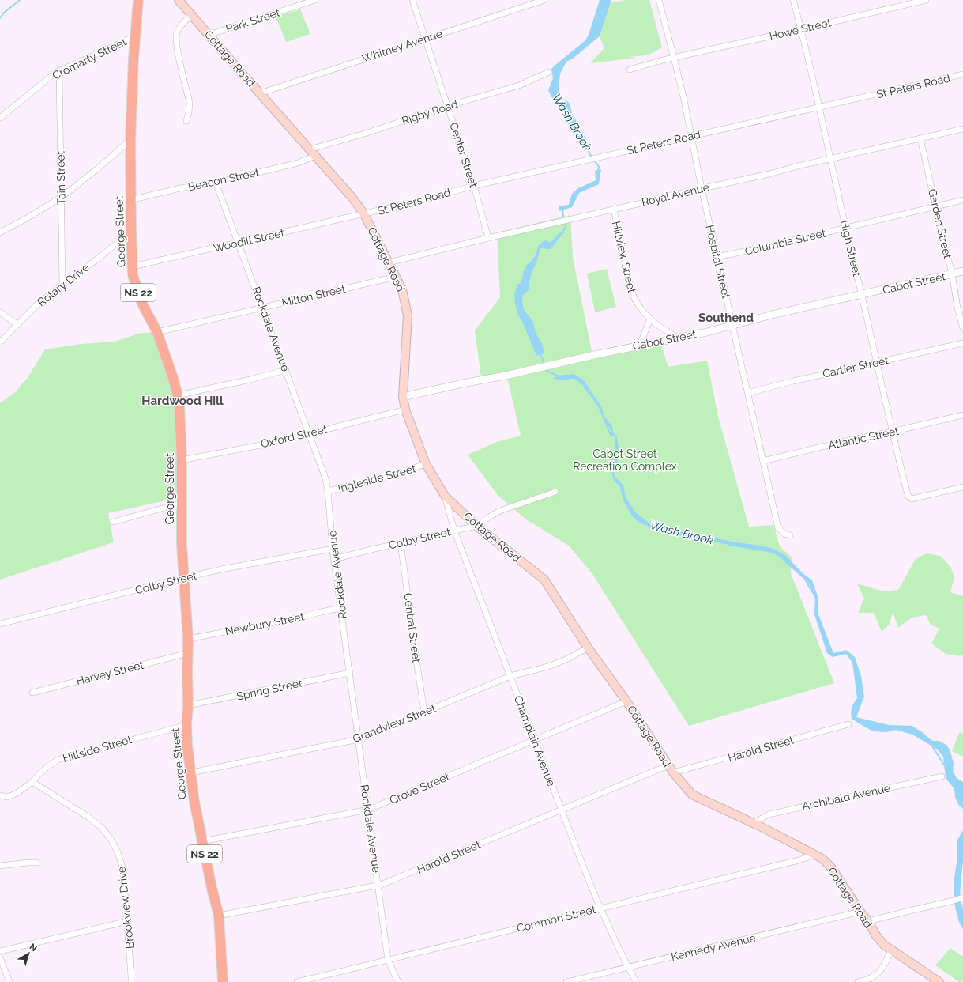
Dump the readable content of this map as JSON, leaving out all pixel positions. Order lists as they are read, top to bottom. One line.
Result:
{"streets":{"main road":["Cottage Road","George Street","NS 22"],"street":["Park Street","Howe Street","Whitney Avenue","Cromarty Street","St Peters Road","Rigby Road","Center Street","Tain Street","Beacon Street","Royal Avenue","Garden Street","Woodill Street","Columbia Street","High Street","Hillview Street","Hospital Street","Cabot Street","Rotary Drive","Milton Street","Rockdale Avenue","Cartier Street","Oxford Street","Atlantic Street","Ingleside Street","Colby Street","Newbury Street","Central Street","Harvey Street","Spring Street","Grandview Street","Champlain Avenue","Hillside Street","Harold Street","Grove Street","Archibald Avenue","Brookview Drive","Common Street","Kennedy Avenue"]},"crossings":[["Park Street","Cottage Road"],["Howe Street","High Street"],["Howe Street","Hospital Street"],["Whitney Avenue","Cottage Road"],["Whitney Avenue","Center Street"],["Cromarty Street","Tain Street"],["Cromarty Street","George Street"],["Cottage Road","St Peters Road"],["Cottage Road","Rigby Road"],["Cottage Road","Beacon Street"],["Cottage Road","Royal Avenue"],["Cottage Road","Woodill Street"],["Cottage Road","Cabot Street"],["Cottage Road","Milton Street"],["Cottage Road","Oxford Street"],["Cottage Road","Ingleside Street"],["Cottage Road","Colby Street"],["Cottage Road","Grandview Street"],["Cottage Road","Champlain Avenue"],["Cottage Road","Harold Street"],["Cottage Road","Grove Street"],["Cottage Road","Archibald Avenue"],["Cottage Road","Common Street"],["Cottage Road","Kennedy Avenue"],["St Peters Road","Center Street"],["St Peters Road","Woodill Street"],["St Peters Road","High Street"],["St Peters Road","Hospital Street"],["Rigby Road","Center Street"],["Rigby Road","Beacon Street"],["Center Street","Royal Avenue"],["Tain Street","Rotary Drive"],["Beacon Street","George Street"],["Beacon Street","Rockdale Avenue"],["Royal Avenue","Garden Street"],["Royal Avenue","High Street"],["Royal Avenue","Hillview Street"],["Royal Avenue","Hospital Street"],["Garden Street","Columbia Street"],["Garden Street","Cabot Street"],["George Street","Woodill Street"],["George Street","Rotary Drive"],["George Street","Milton Street"],["George Street","Oxford Street"],["George Street","Colby Street"],["George Street","Newbury Street"],["George Street","Harvey Street"],["George Street","Spring Street"],["George Street","Grandview Street"],["George Street","Hillside Street"],["George Street","Harold Street"],["George Street","Grove Street"],["Woodill Street","Rockdale Avenue"],["Columbia Street","High Street"],["Columbia Street","Hospital Street"],["High Street","Cabot Street"],["High Street","Cartier Street"],["High Street","Atlantic Street"],["Hillview Street","Cabot Street"],["Hospital Street","Cabot Street"],["Hospital Street","Cartier Street"],["Hospital Street","Atlantic Street"],["Milton Street","Rockdale Avenue"],["Rockdale Avenue","Oxford Street"],["Rockdale Avenue","Ingleside Street"],["Rockdale Avenue","Colby Street"],["Rockdale Avenue","Newbury Street"],["Rockdale Avenue","Spring Street"],["Rockdale Avenue","Grandview Street"],["Rockdale Avenue","Harold Street"],["Rockdale Avenue","Grove Street"],["Rockdale Avenue","Common Street"],["Colby Street","Central Street"],["Colby Street","Champlain Avenue"],["Central Street","Grandview Street"],["Grandview Street","Champlain Avenue"],["Champlain Avenue","Harold Street"],["Champlain Avenue","Grove Street"],["Champlain Avenue","Common Street"],["Champlain Avenue","Kennedy Avenue"],["Hillside Street","Brookview Drive"]],"districts":["Southend","Hardwood Hill"],"water":["Wash Brook"],"parks":["Cabot Street Recreation Complex"],"north":"top right"}
